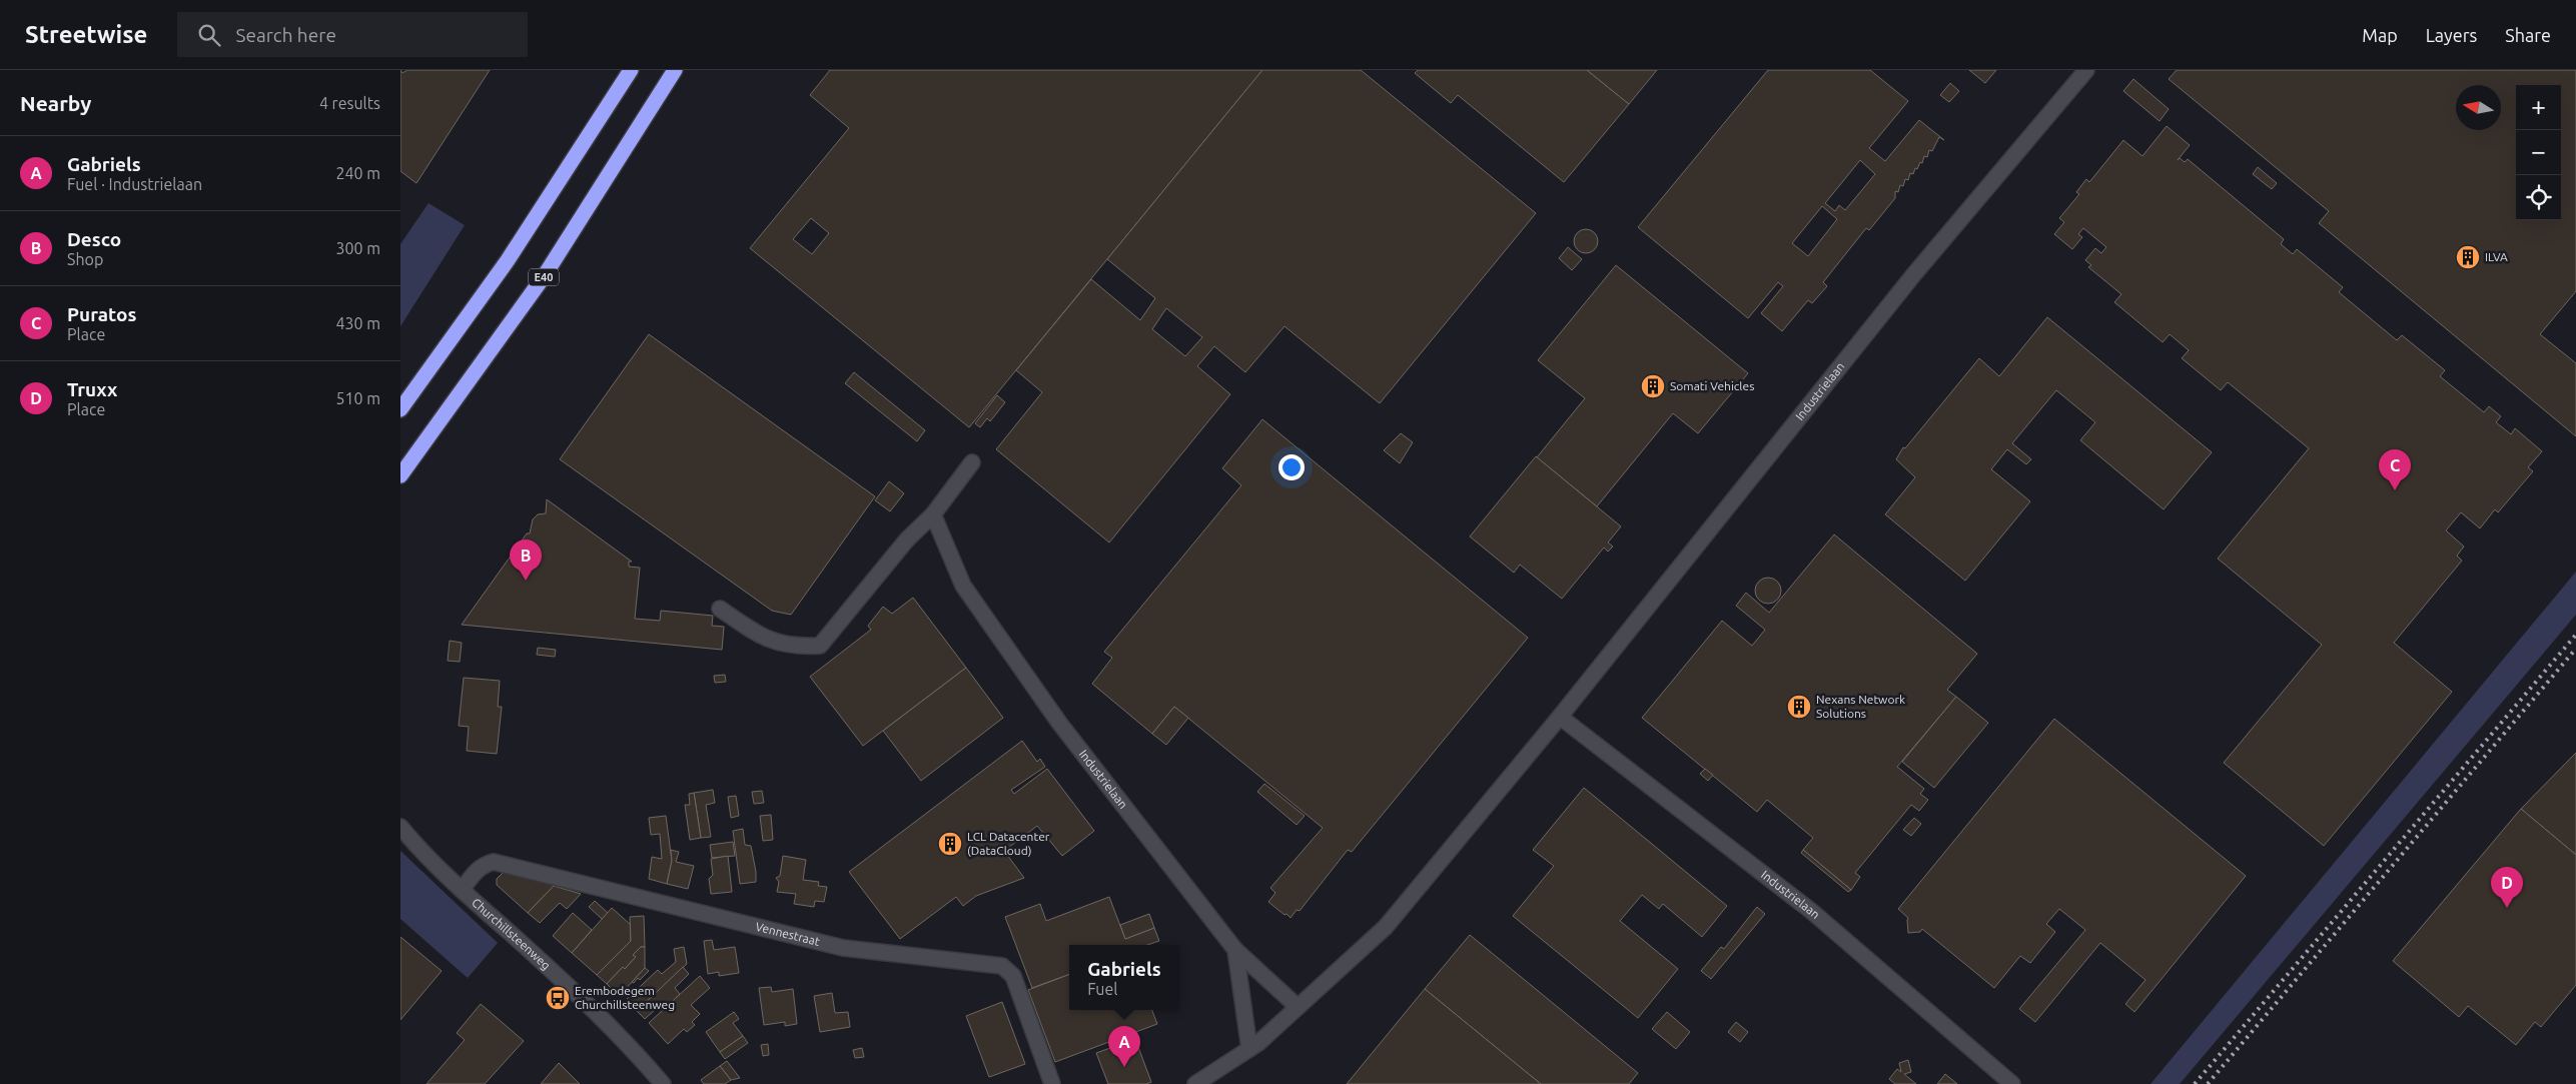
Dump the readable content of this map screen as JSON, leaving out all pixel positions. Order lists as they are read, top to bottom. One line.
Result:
{"streets":{"highway":["E40"],"street":["Industrielaan","Churchillsteenweg","Vennestraat"]},"crossings":[["Churchillsteenweg","Vennestraat"]],"places":{"building":["ILVA","Somati Vehicles","Nexans Network Solutions","LCL Datacenter (DataCloud)"],"bus stop":["Erembodegem Churchillsteenweg"]},"north":"left","page":{"header":"Streetwise","search":"Search here","nav":["Map","Layers","Share"],"heading":["Nearby","4 results"],"map_buttons":["+","−"],"list":[{"mark":"A","name":"Gabriels","note":"Fuel · Industrielaan","value":"240 m"},{"mark":"B","name":"Desco","note":"Shop","value":"300 m"},{"mark":"C","name":"Puratos","note":"Place","value":"430 m"},{"mark":"D","name":"Truxx","note":"Place","value":"510 m"}],"pins":["C","B","D","A"],"popup":["Gabriels","Fuel"]}}
